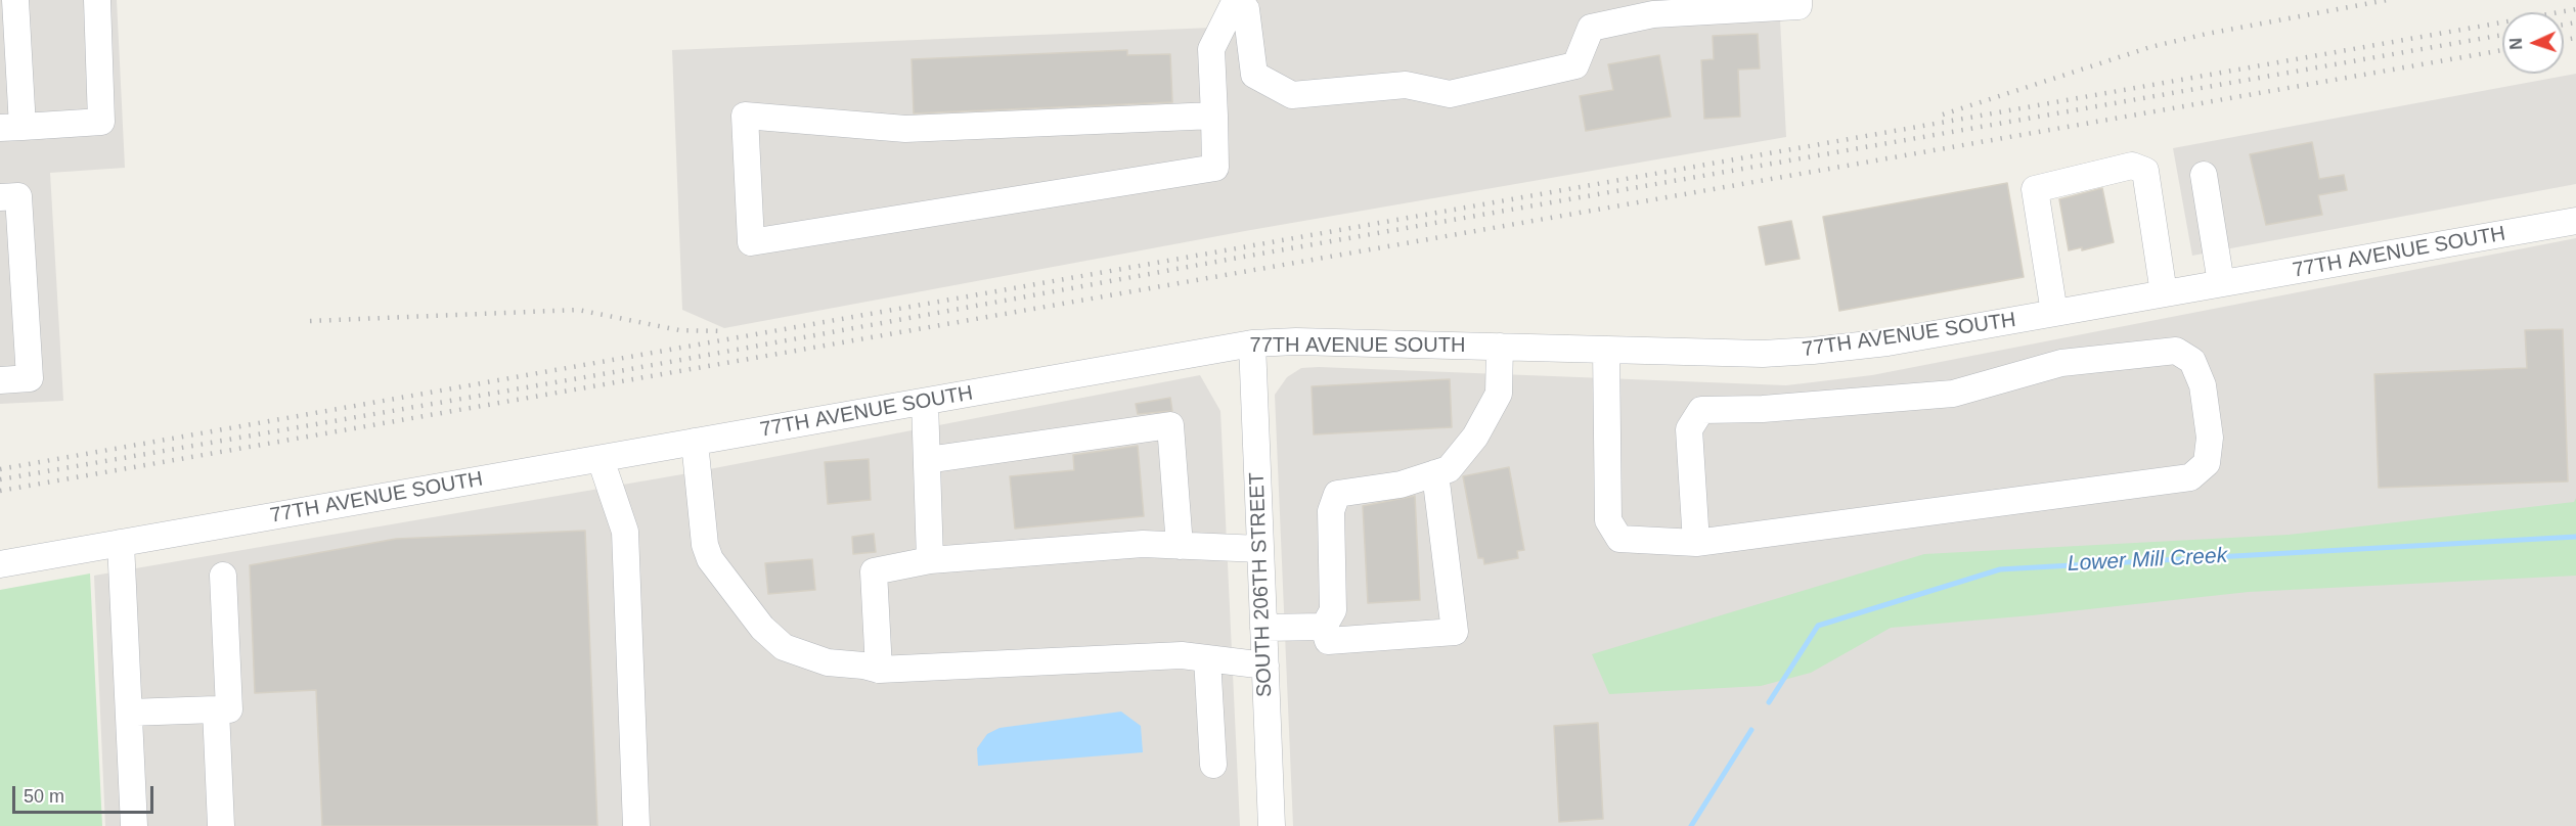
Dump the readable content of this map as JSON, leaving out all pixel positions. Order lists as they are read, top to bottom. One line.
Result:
{"streets":{"street":["77TH AVENUE SOUTH","SOUTH 206TH STREET"]},"crossings":[["77TH AVENUE SOUTH","SOUTH 206TH STREET"]],"water":["Lower Mill Creek"],"scale_bar":"50 m","north":"left"}
